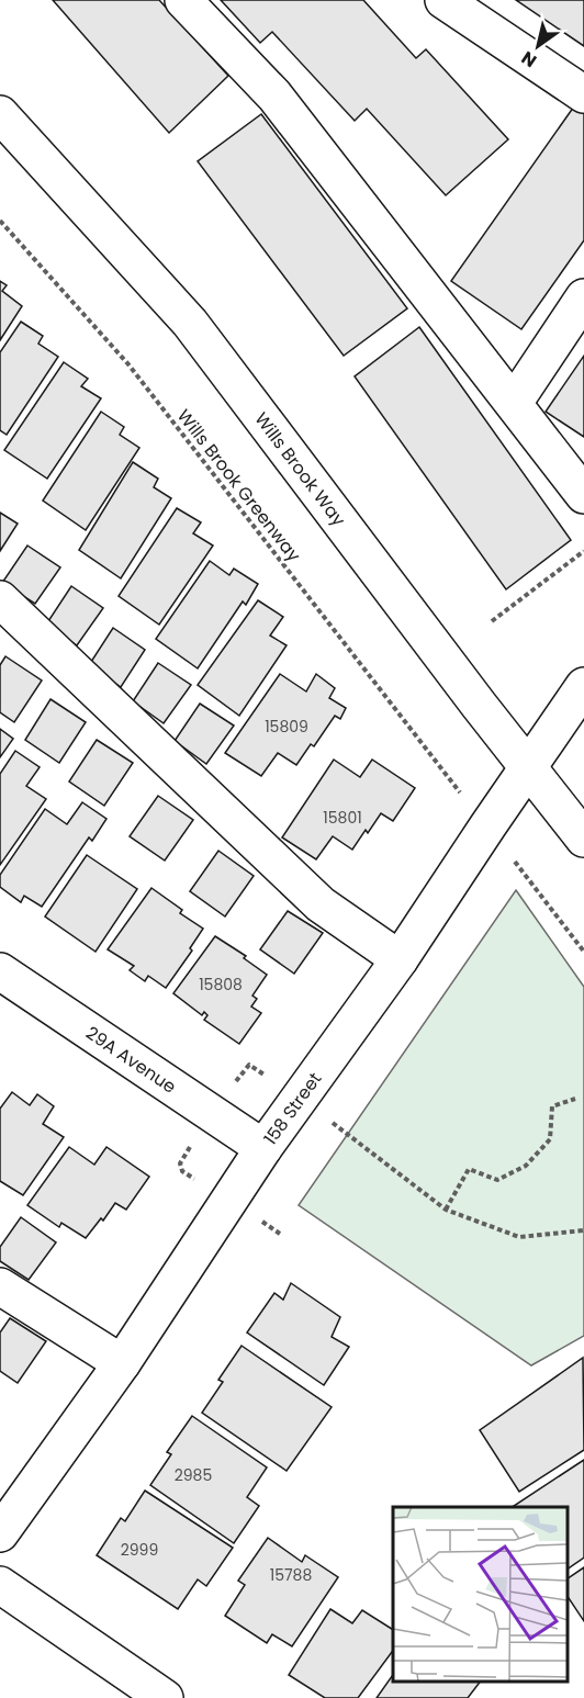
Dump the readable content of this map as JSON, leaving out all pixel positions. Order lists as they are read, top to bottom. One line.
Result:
{"streets":{"street":["Wills Brook Way","29A Avenue","158 Street"],"path":["Wills Brook Greenway"]},"crossings":[["Wills Brook Way","158 Street"],["29A Avenue","158 Street"]],"house_numbers":["15809","15801","15808","2985","2999","15788"],"north":"bottom left"}
